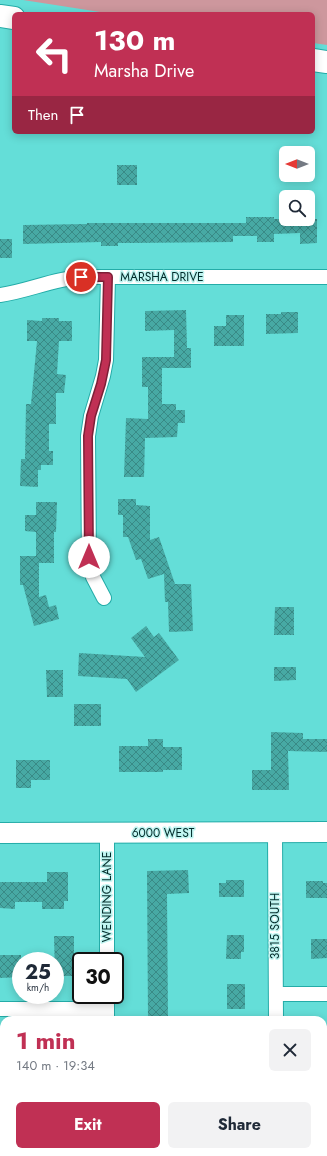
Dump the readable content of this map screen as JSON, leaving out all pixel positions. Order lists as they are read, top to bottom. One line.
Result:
{"streets":{"street":["MARSHA DRIVE","6000 WEST","WENDING LANE","3815 SOUTH"]},"crossings":[["6000 WEST","WENDING LANE"],["6000 WEST","3815 SOUTH"]],"north":"left","page":{"turn":["130 m","Marsha Drive"],"then":"Then","speed":"25 km/h","limit":"30","heading":["1 min","140 m · 19:34"],"buttons":["Exit","Share"]}}
